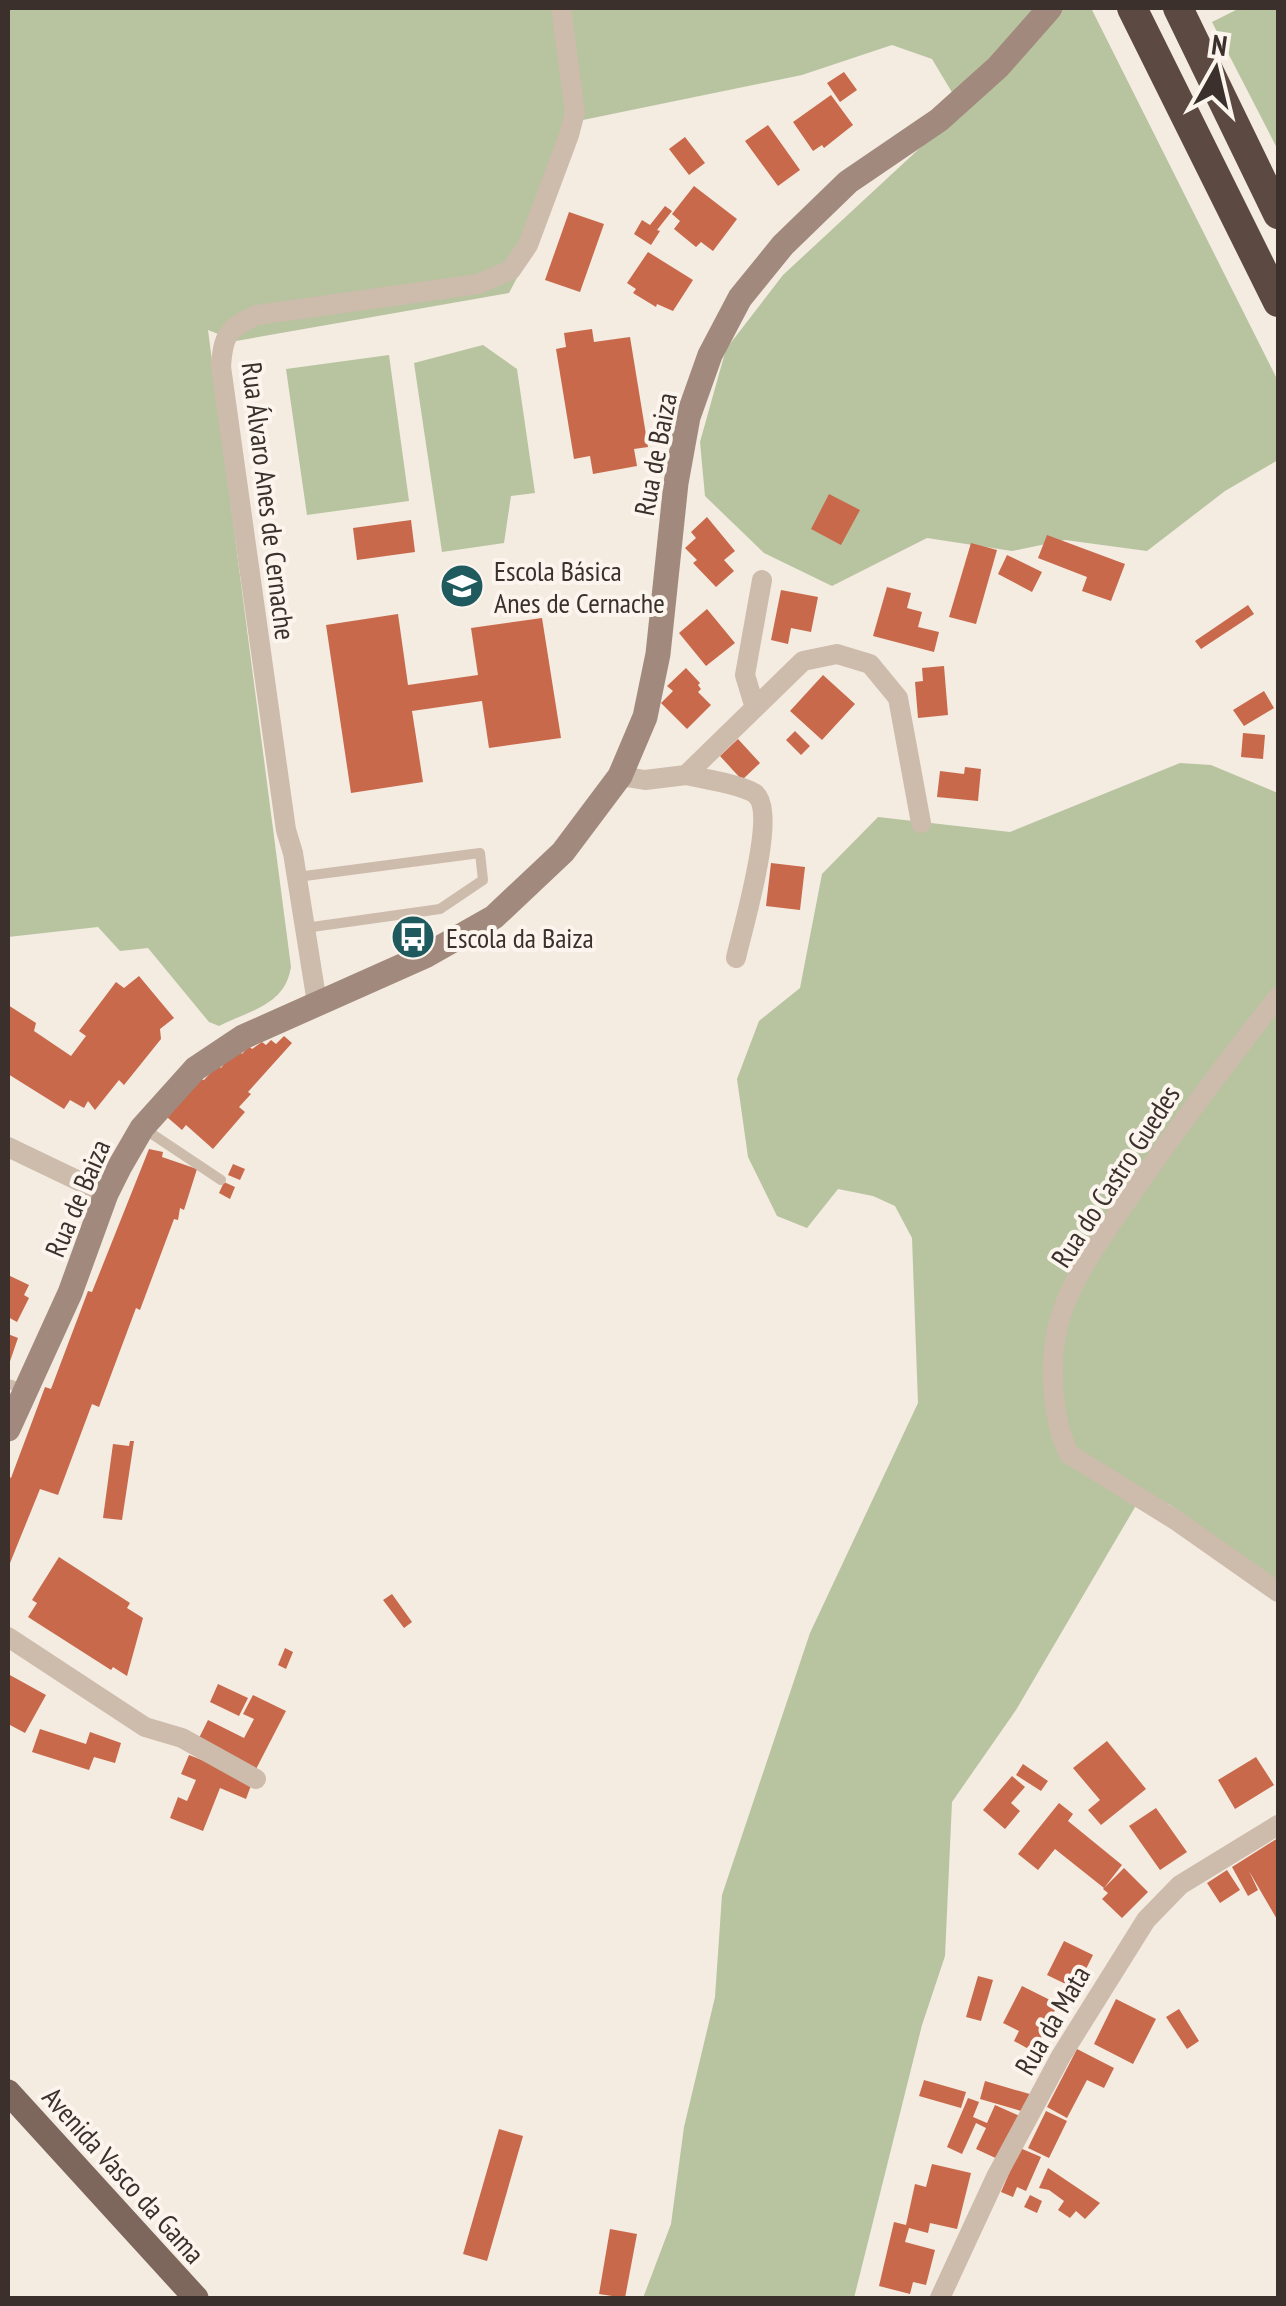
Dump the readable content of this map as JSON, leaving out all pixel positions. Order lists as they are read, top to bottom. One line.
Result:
{"streets":{"main road":["Avenida Vasco da Gama"],"street":["Rua de Baiza","Rua Álvaro Anes de Cernache","Rua do Castro Guedes","Rua da Mata"]},"crossings":[["Rua de Baiza","Rua Álvaro Anes de Cernache"]],"places":{"school or university":["Escola Básica Anes de Cernache"],"bus stop":["Escola da Baiza"]},"north":"top"}
